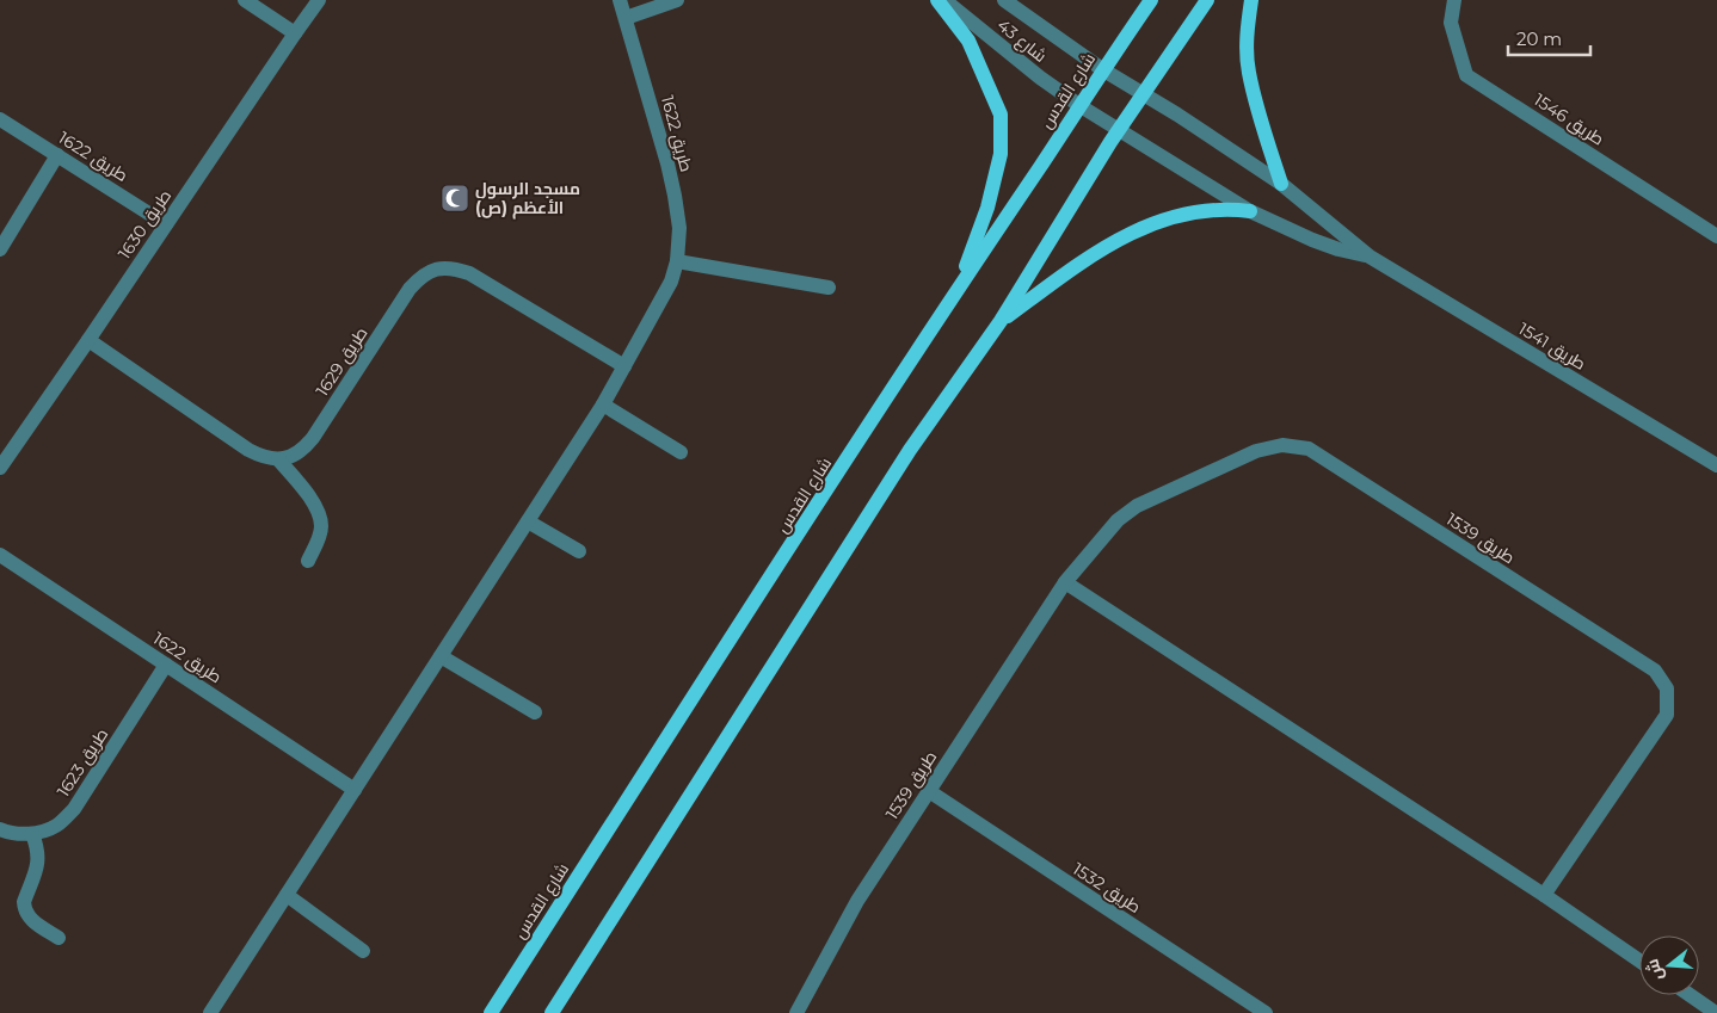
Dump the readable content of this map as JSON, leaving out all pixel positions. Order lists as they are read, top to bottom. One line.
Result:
{"streets":{"main road":["شارع القدس"],"street":["شارع 43","طريق 1546","طريق 1622","طريق 1630","طريق 1541","طريق 1629","طريق 1539","طريق 1623","طريق 1532"]},"crossings":[["شارع 43","شارع القدس"],["شارع 43","طريق 1541"],["طريق 1622","طريق 1630"],["طريق 1622","طريق 1629"],["طريق 1622","طريق 1623"],["طريق 1539","طريق 1532"]],"places":{"mosque":["مسجد الرسول الأعظم (ص)"]},"scale_bar":"20 m","north":"left"}
